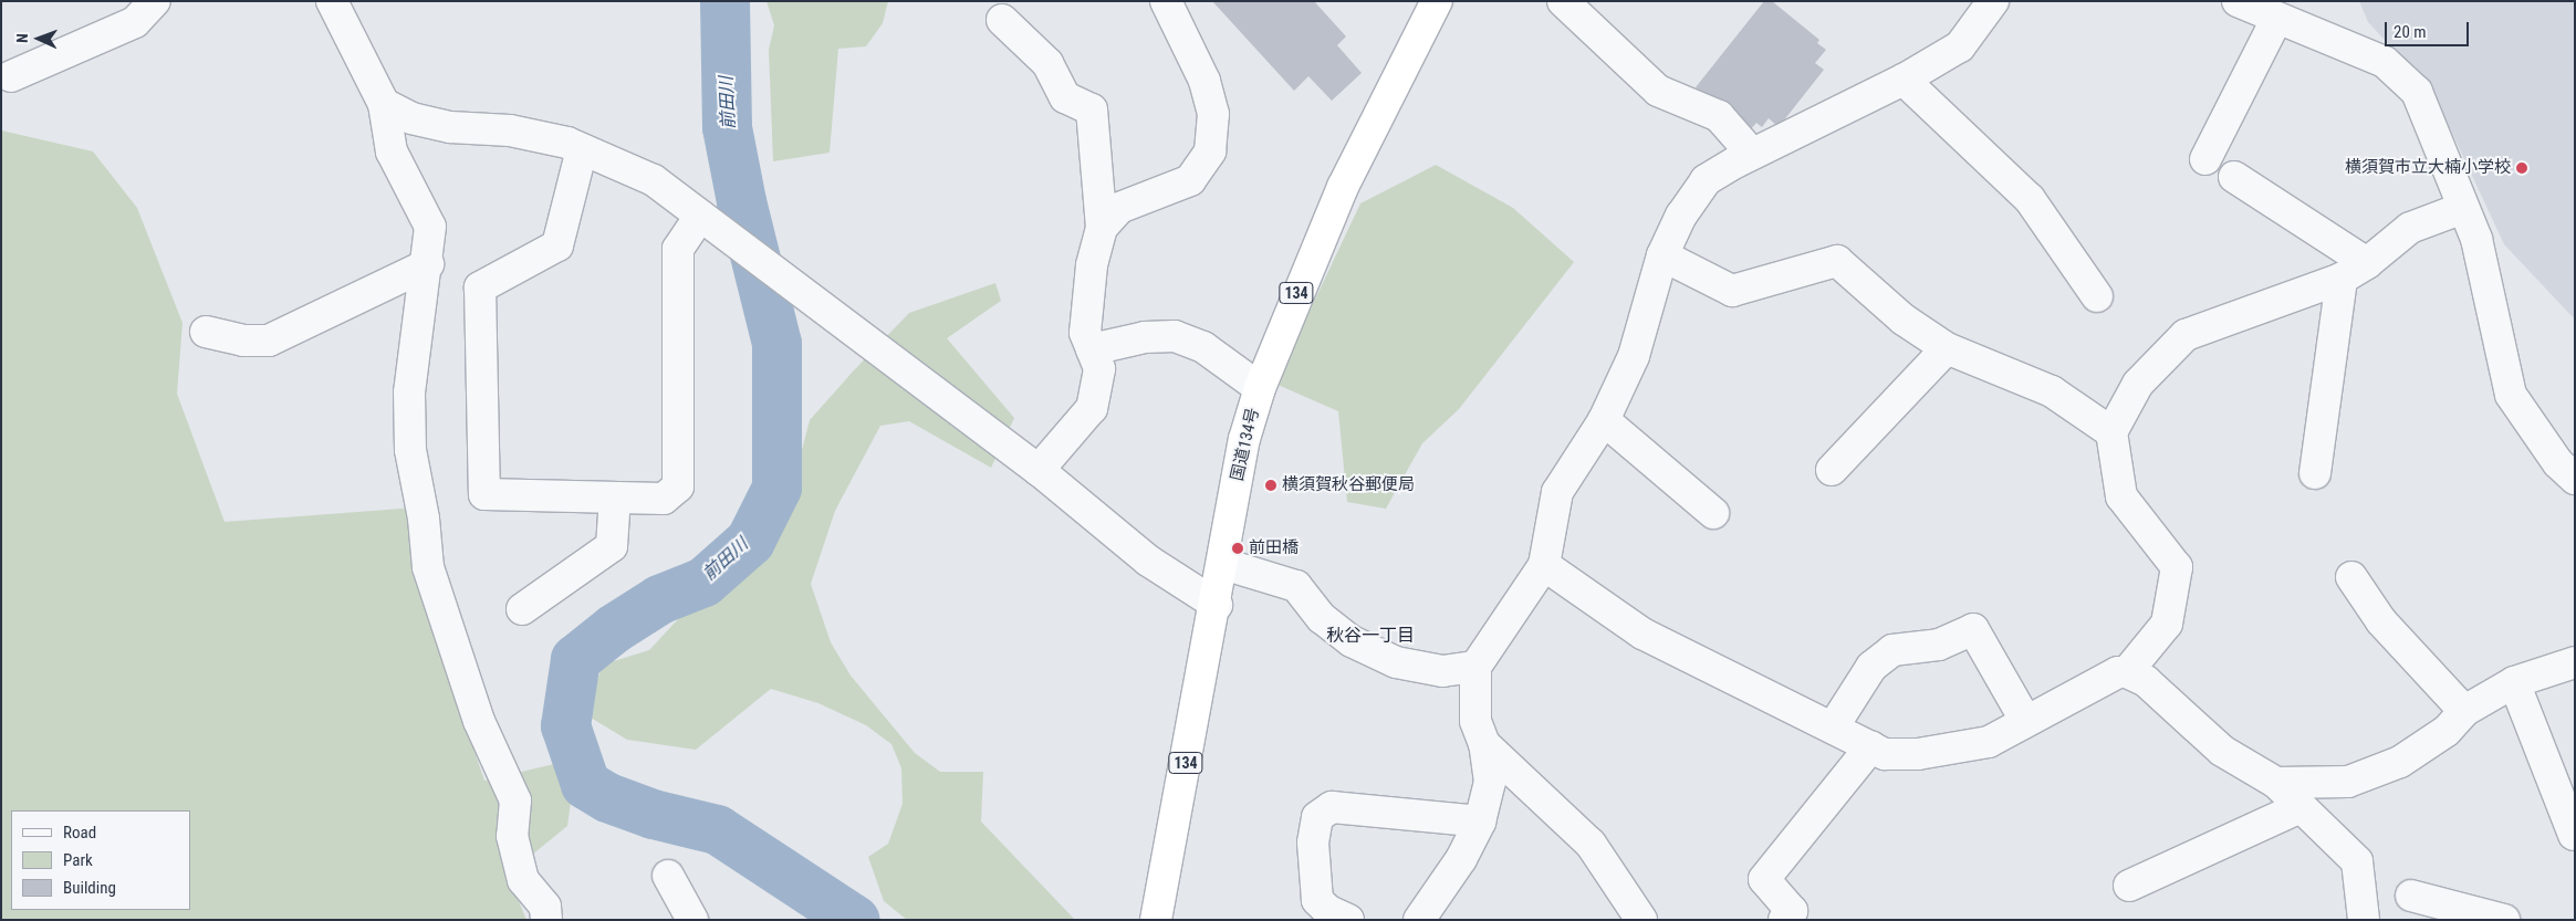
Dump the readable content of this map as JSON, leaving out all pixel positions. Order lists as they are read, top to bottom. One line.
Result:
{"streets":{"highway":["134","国道134号"]},"districts":["秋谷一丁目"],"water":["前田川"],"places":["横須賀市立大楠小学校","横須賀秋谷郵便局","前田橋"],"legend":["Road","Park","Building"],"scale_bar":"20 m","north":"left"}
